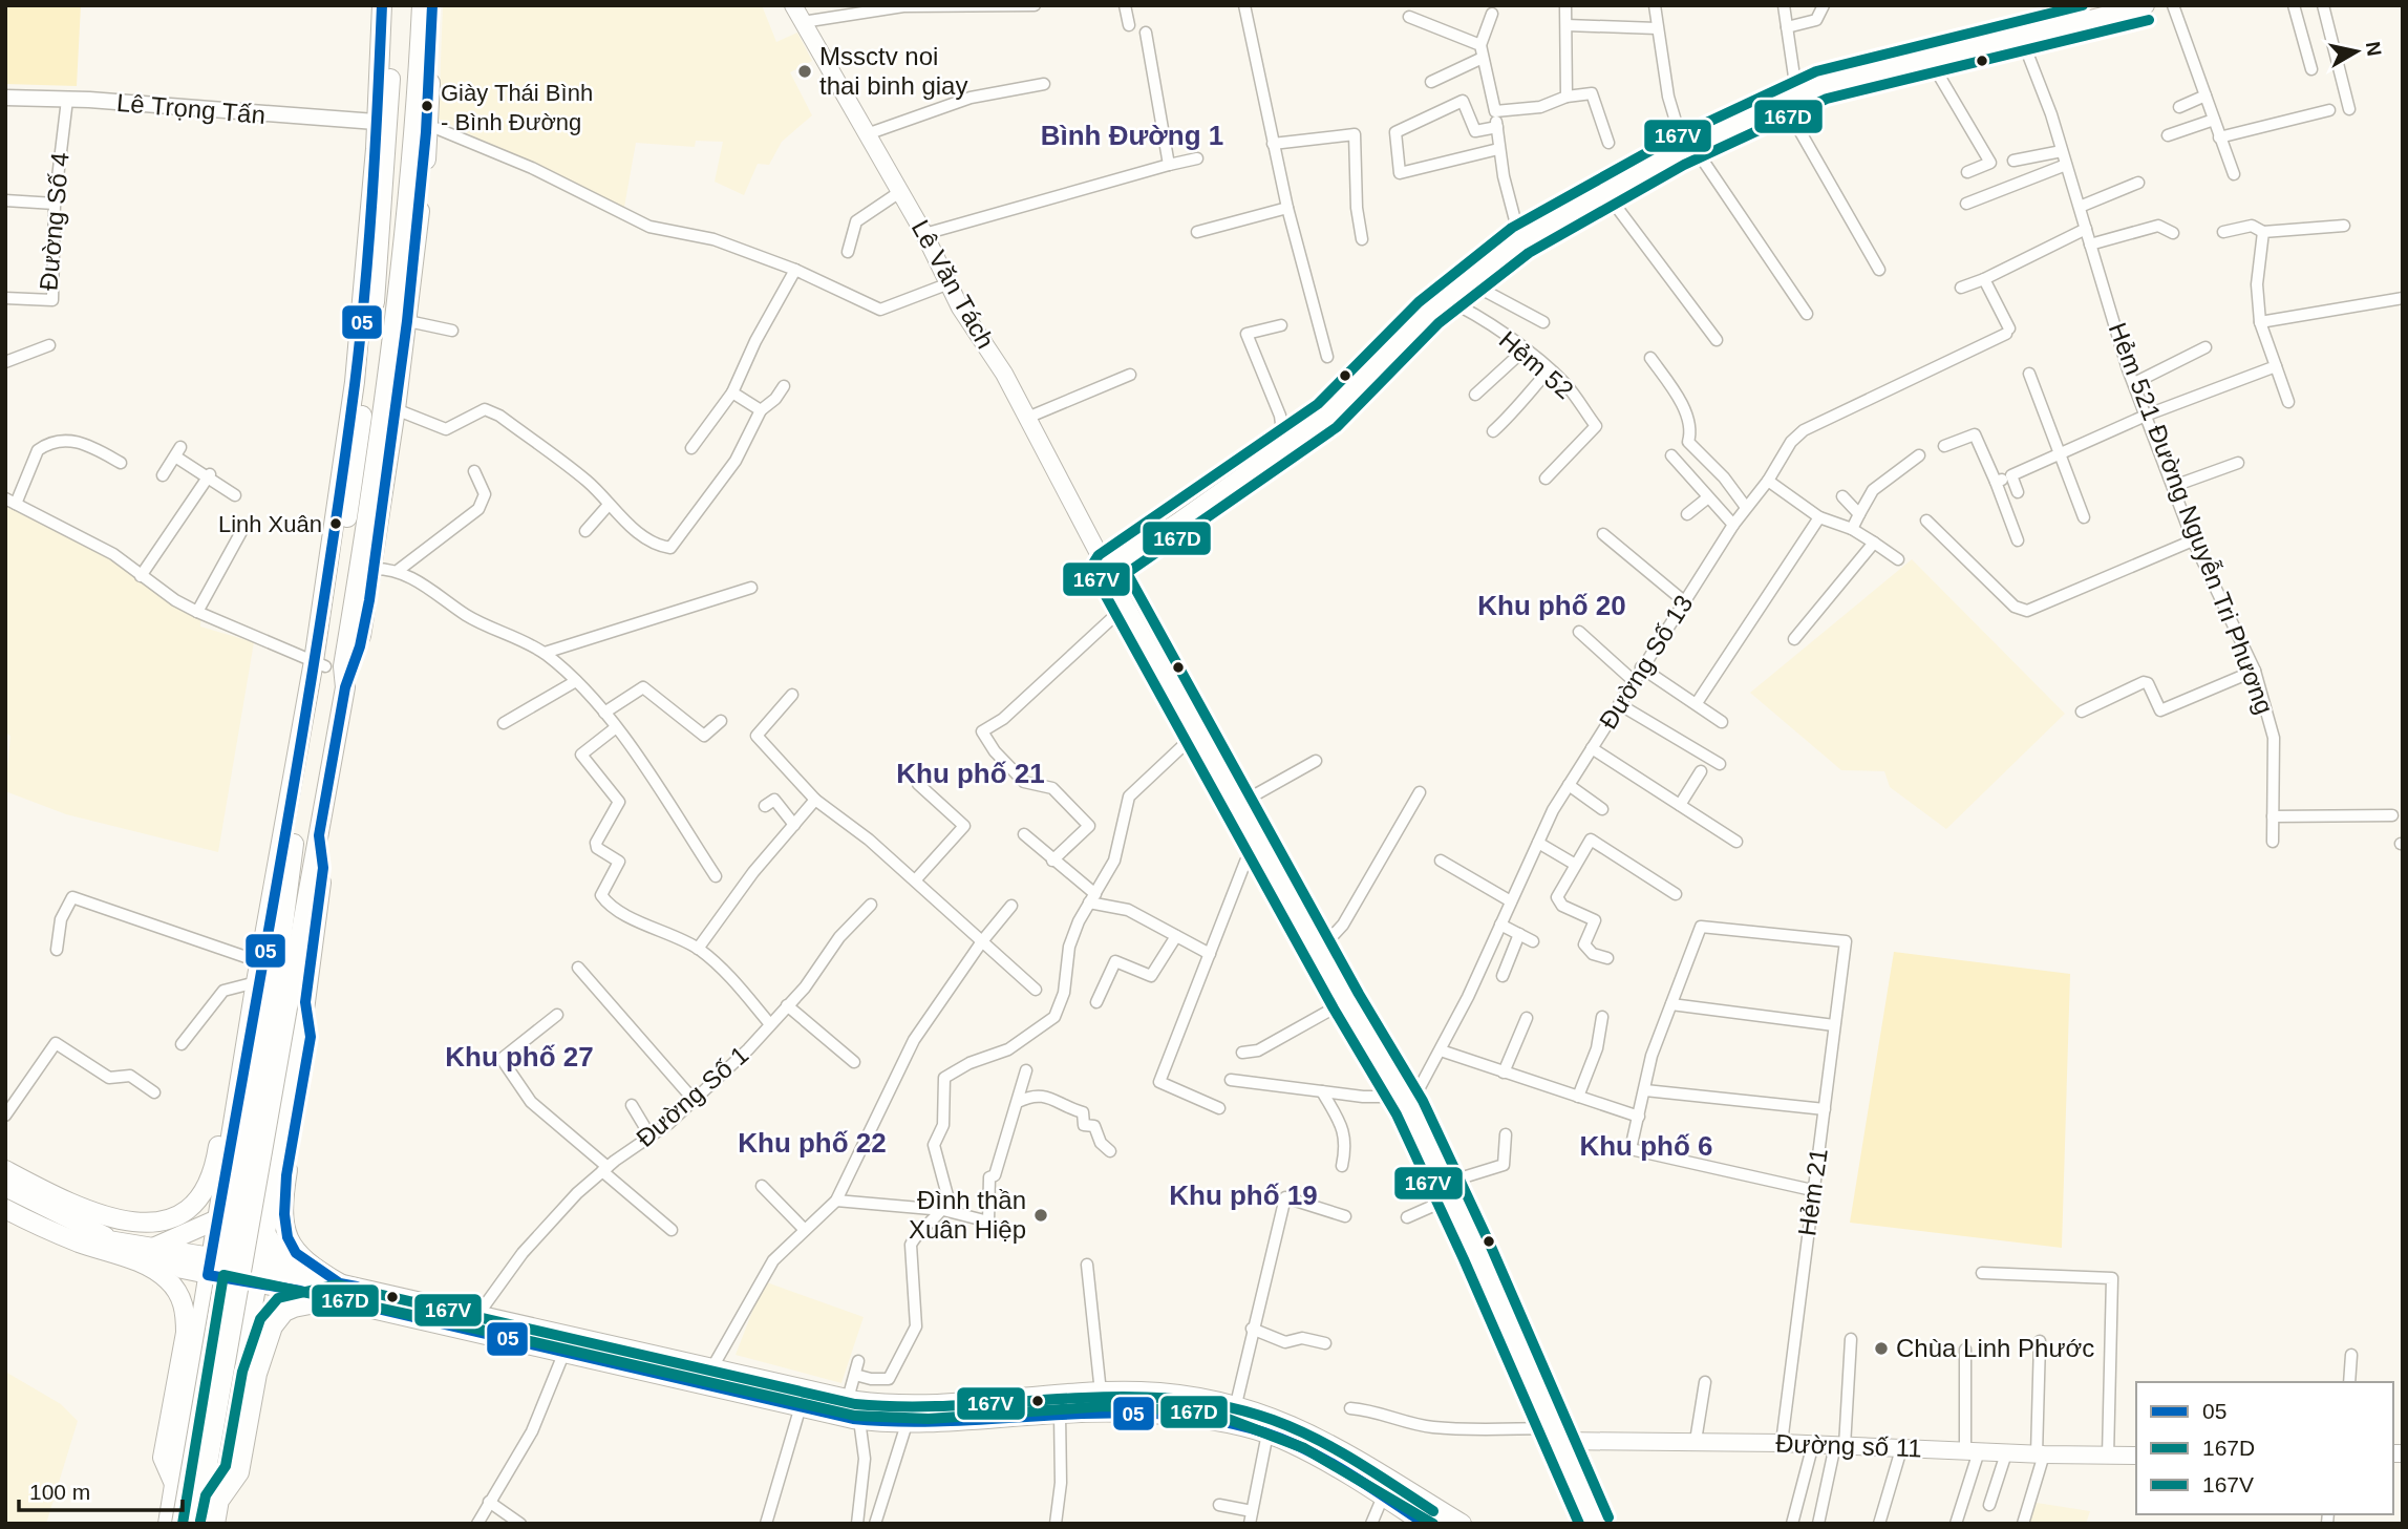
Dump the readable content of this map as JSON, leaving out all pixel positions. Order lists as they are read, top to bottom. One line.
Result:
{"streets":{"main road":["Lê Văn Tách","Đường số 11"],"street":["Lê Trọng Tấn","Đường Số 4","Hẻm 52","Hẻm 521 Đường Nguyễn Tri Phương","Đường Số 13","Đường Số 1","Hẻm 21"]},"crossings":[["Lê Trọng Tấn","Đường Số 4"],["Lê Văn Tách","Đường Số 13"],["Lê Văn Tách","Đường số 11"],["Hẻm 21","Đường số 11"]],"districts":["Bình Đường 1","Khu phố 20","Khu phố 21","Khu phố 27","Khu phố 22","Khu phố 6","Khu phố 19"],"places":["Mssctv noi thai binh giay","Giày Thái Bình - Bình Đường","Linh Xuân","Đình thần Xuân Hiệp","Chùa Linh Phước"],"lines":["transit line 05","transit line 167V","transit line 167D"],"legend":["05","167D","167V"],"scale_bar":"100 m","north":"right"}
